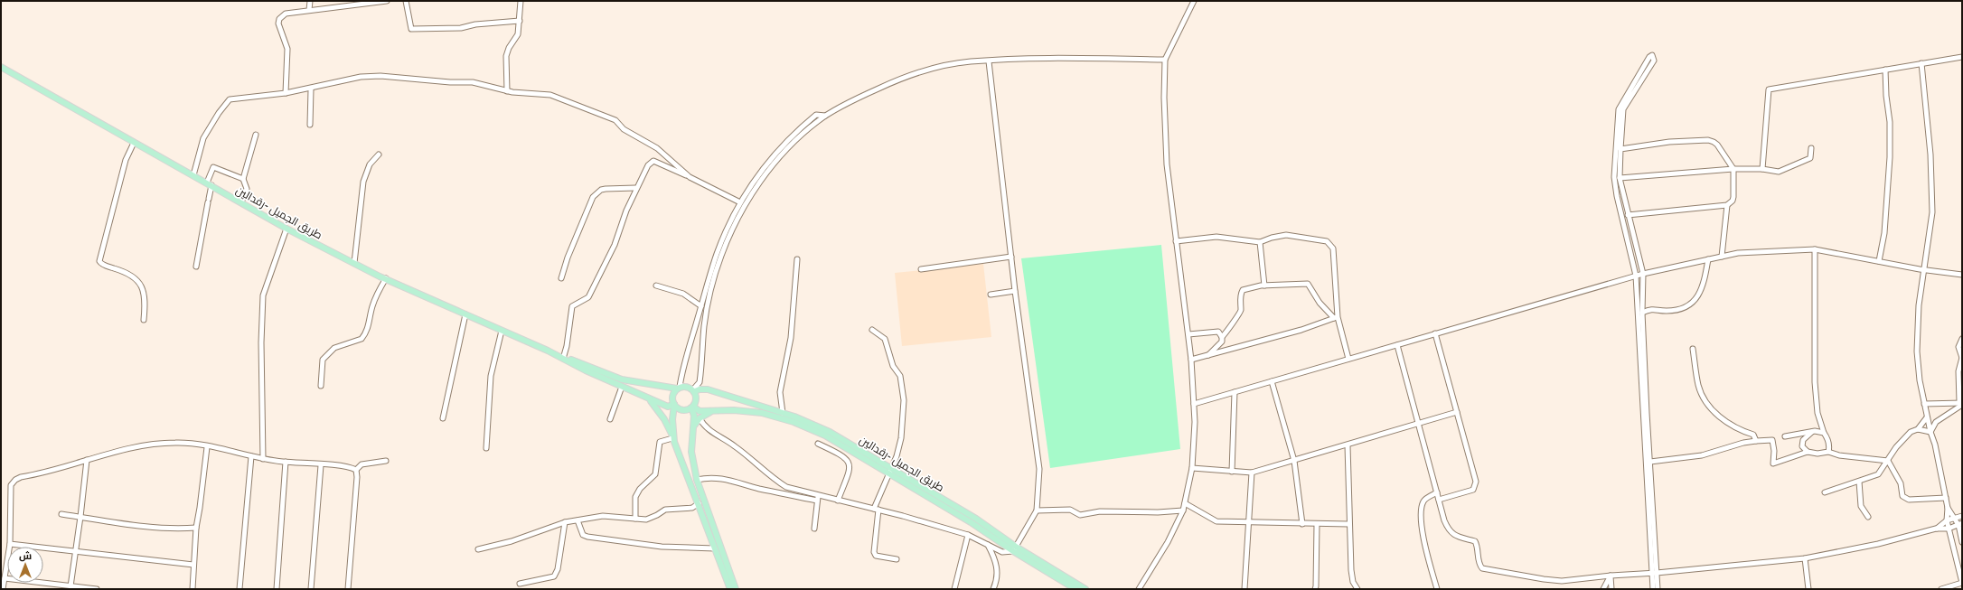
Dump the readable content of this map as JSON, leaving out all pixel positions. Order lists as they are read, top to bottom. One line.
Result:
{"streets":{"main road":["طريق الجميل -رقدالين"]},"north":"top"}
